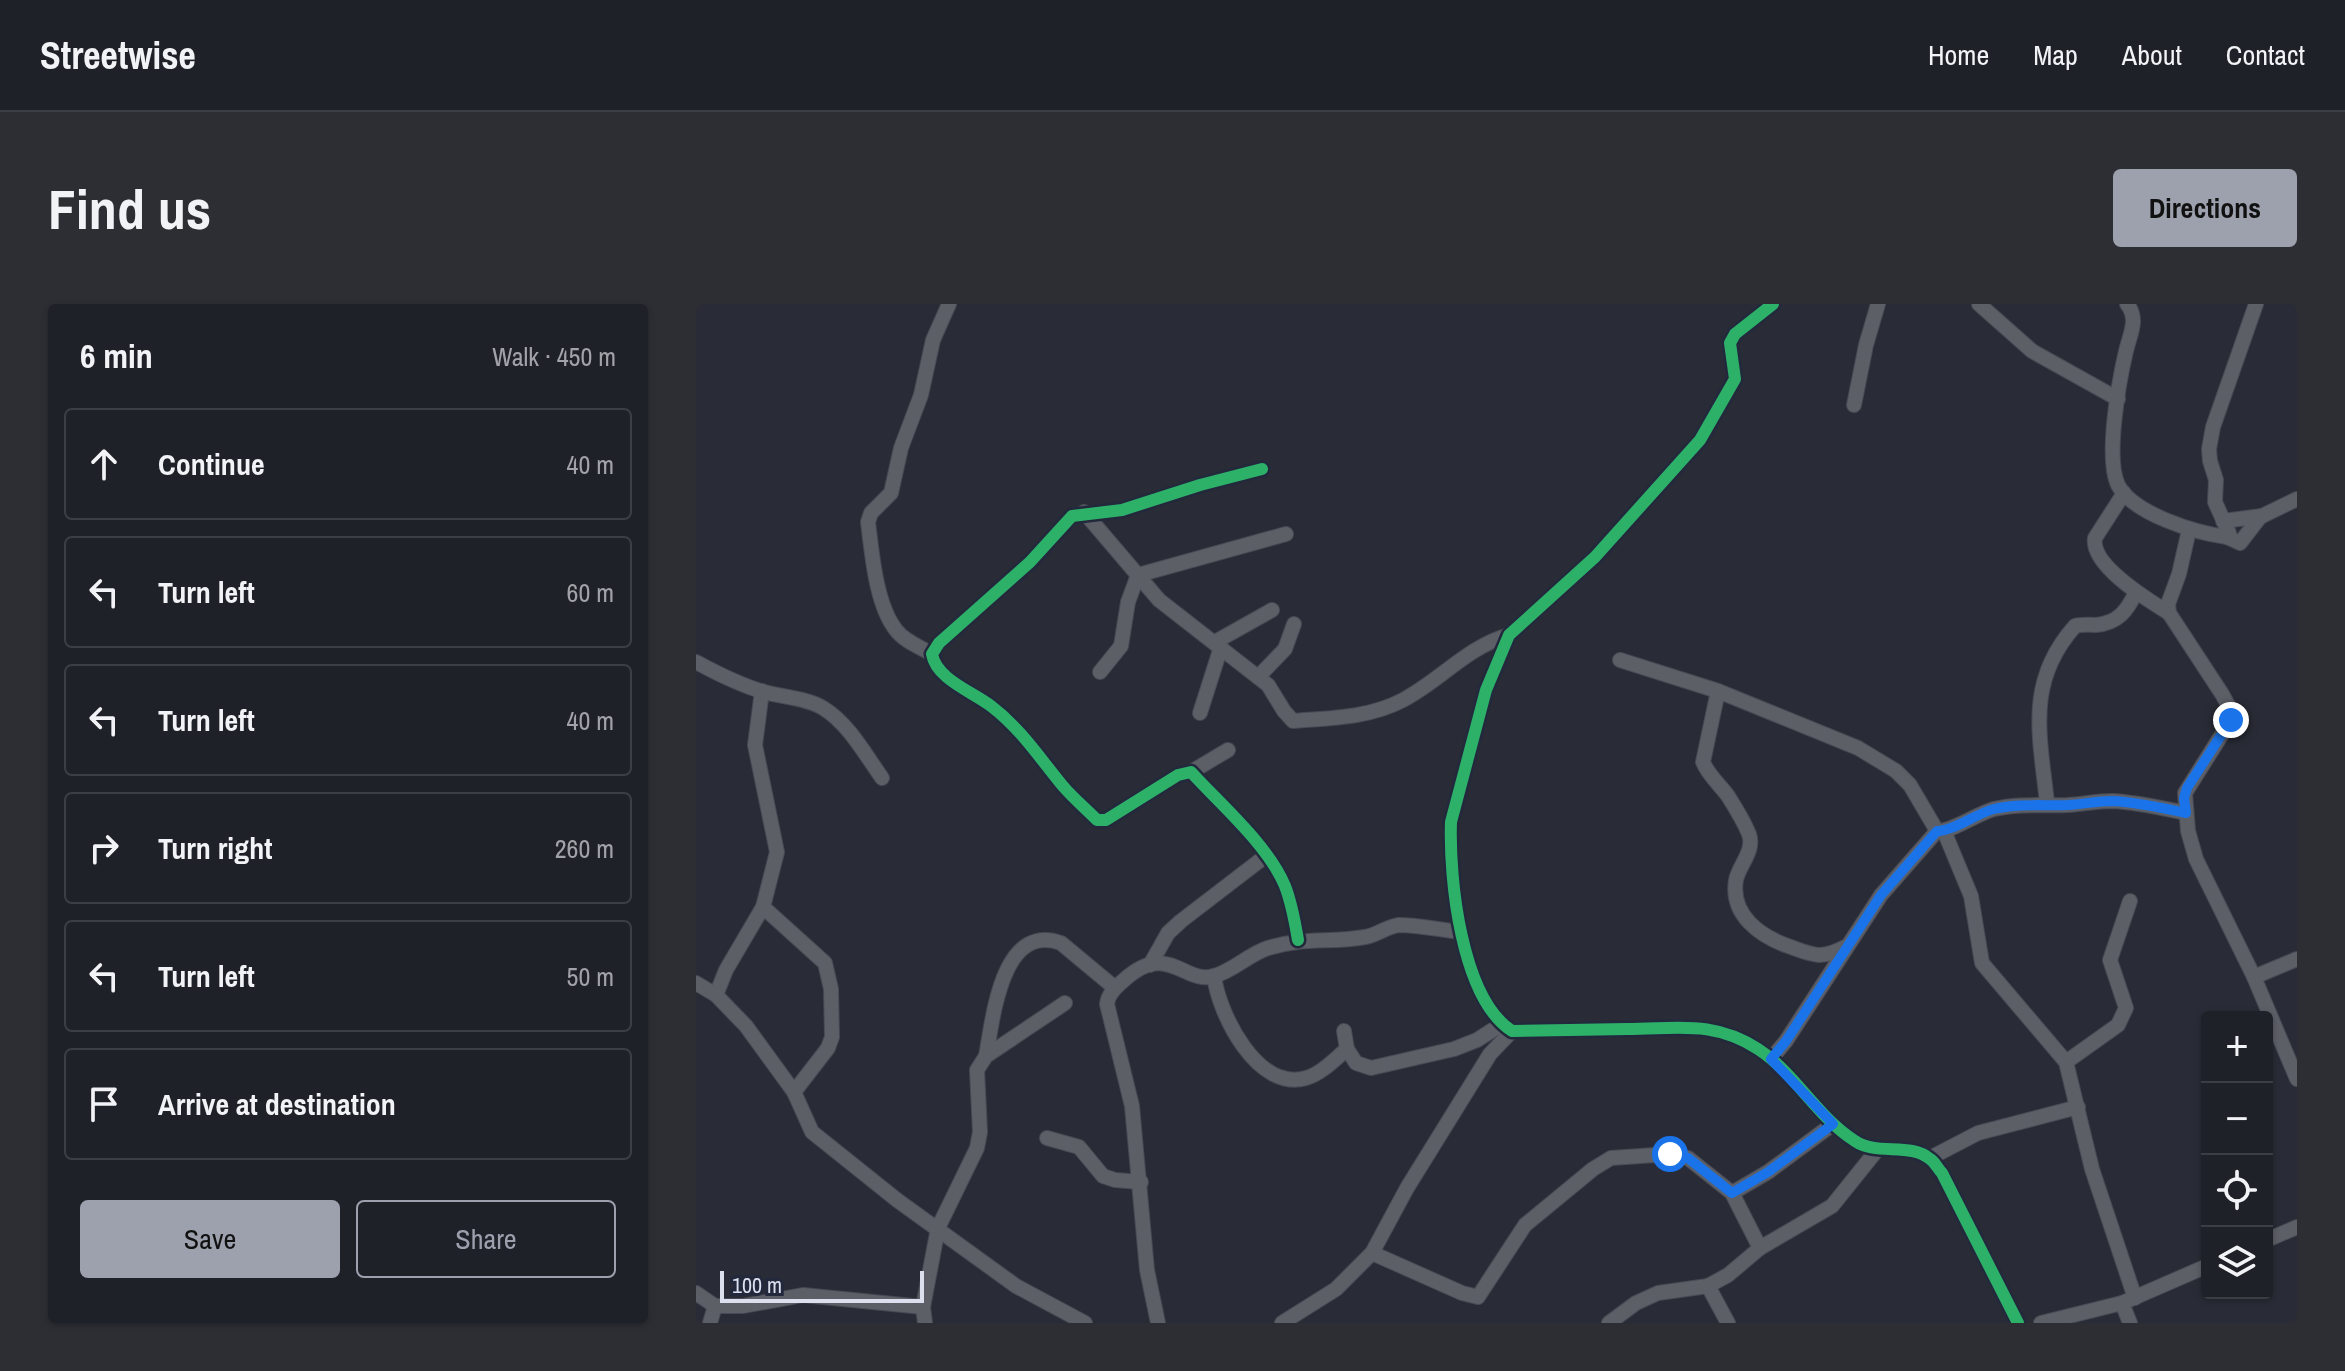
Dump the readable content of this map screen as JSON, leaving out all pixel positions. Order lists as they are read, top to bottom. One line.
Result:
{"scale_bar":"100 m","page":{"header":"Streetwise","nav":["Home","Map","About","Contact"],"buttons":["Directions",["Save","Share"]],"title":"Find us","heading":["6 min","Walk · 450 m"],"list":[["Continue","40 m"],["Turn left","60 m"],["Turn left","40 m"],["Turn right","260 m"],["Turn left","50 m"],"Arrive at destination"],"map_buttons":["+","−"],"scale":"100 m"}}
